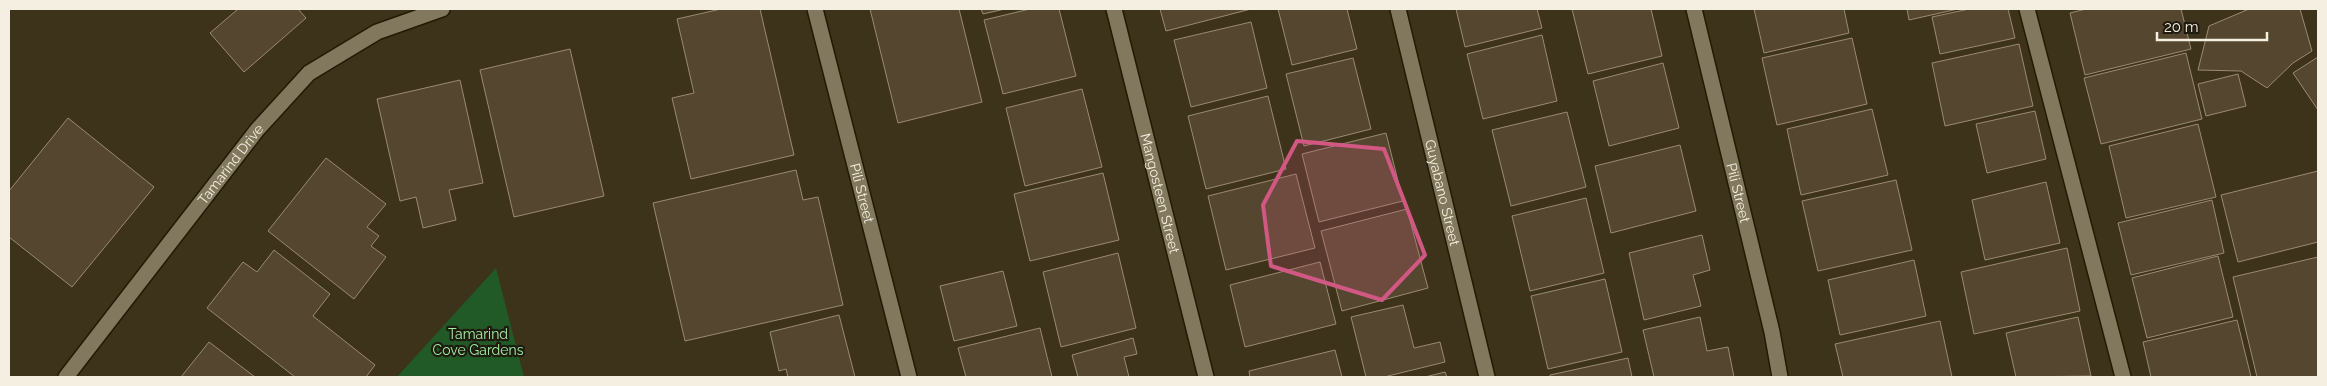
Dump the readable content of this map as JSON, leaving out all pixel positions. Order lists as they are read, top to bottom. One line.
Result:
{"streets":{"street":["Tamarind Drive","Pili Street","Mangosteen Street","Guyabano Street"]},"parks":["Tamarind Cove Gardens"],"scale_bar":"20 m"}
